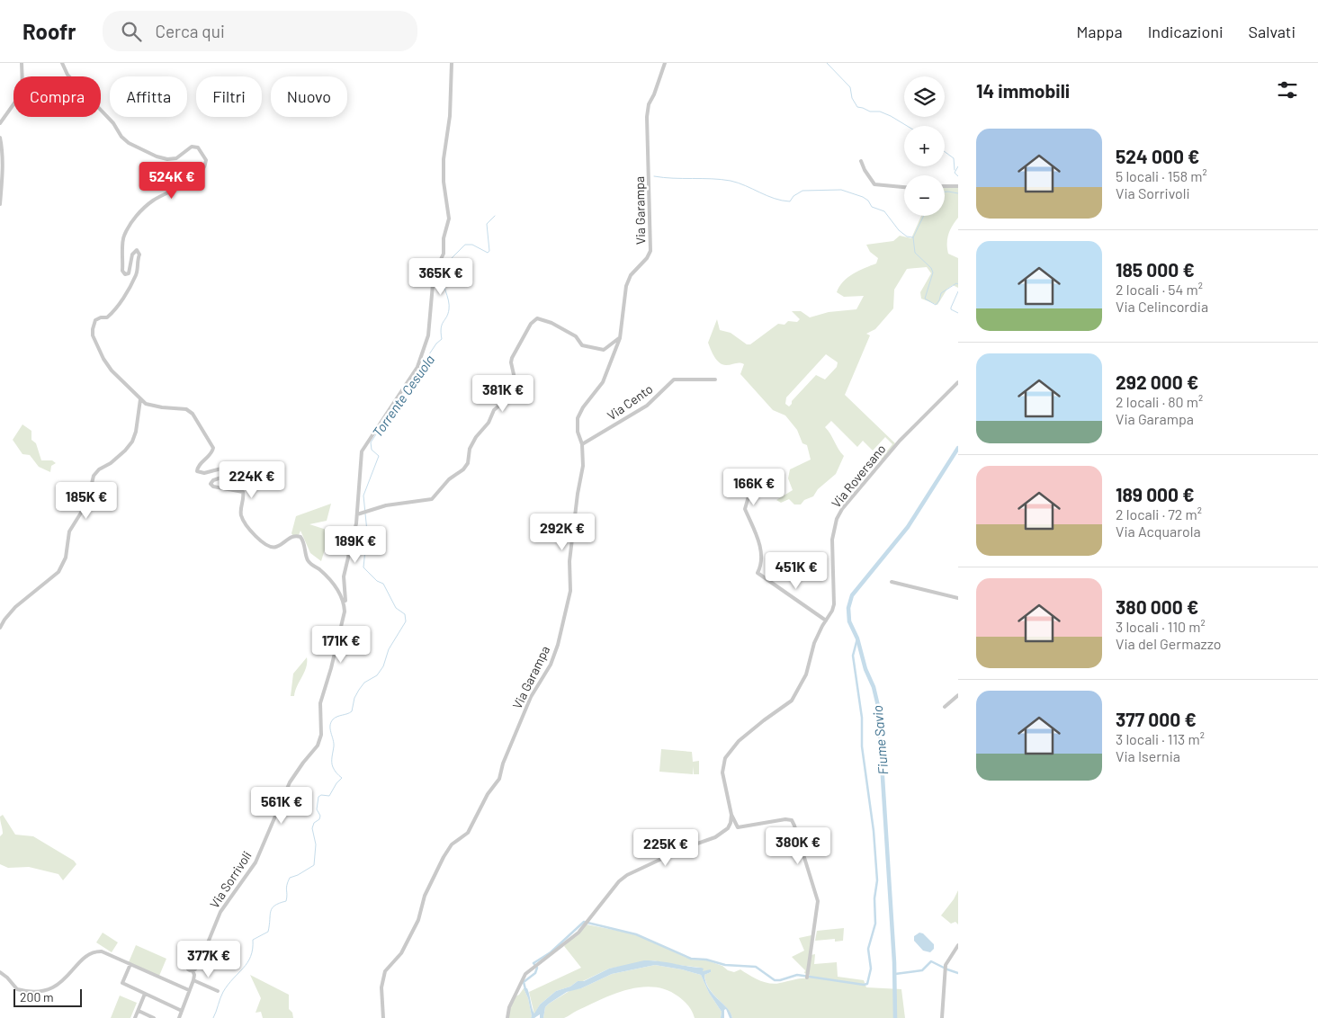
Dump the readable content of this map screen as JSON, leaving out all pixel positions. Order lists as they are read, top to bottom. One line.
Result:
{"streets":{"street":["Via Garampa","Via Cento","Via Roversano","Via Sorrivoli"]},"crossings":[["Via Garampa","Via Cento"]],"water":["Torrente Cesuola","Fiume Savio"],"scale_bar":"200 m","page":{"header":"Roofr","search":"Cerca qui","nav":["Mappa","Indicazioni","Salvati"],"heading":"14 immobili","map_buttons":["+","−"],"chip":["Compra","Affitta","Filtri","Nuovo"],"list":[{"name":"524 000 €","note":"5 locali · 158 m² · Via Sorrivoli"},{"name":"185 000 €","note":"2 locali · 54 m² · Via Celincordia"},{"name":"292 000 €","note":"2 locali · 80 m² · Via Garampa"},{"name":"189 000 €","note":"2 locali · 72 m² · Via Acquarola"},{"name":"380 000 €","note":"3 locali · 110 m² · Via del Germazzo"},{"name":"377 000 €","note":"3 locali · 113 m² · Via Isernia"}],"price":["524K €","365K €","381K €","224K €","166K €","185K €","292K €","189K €","451K €","171K €","561K €","380K €","225K €","377K €"],"scale":"200 m"}}
